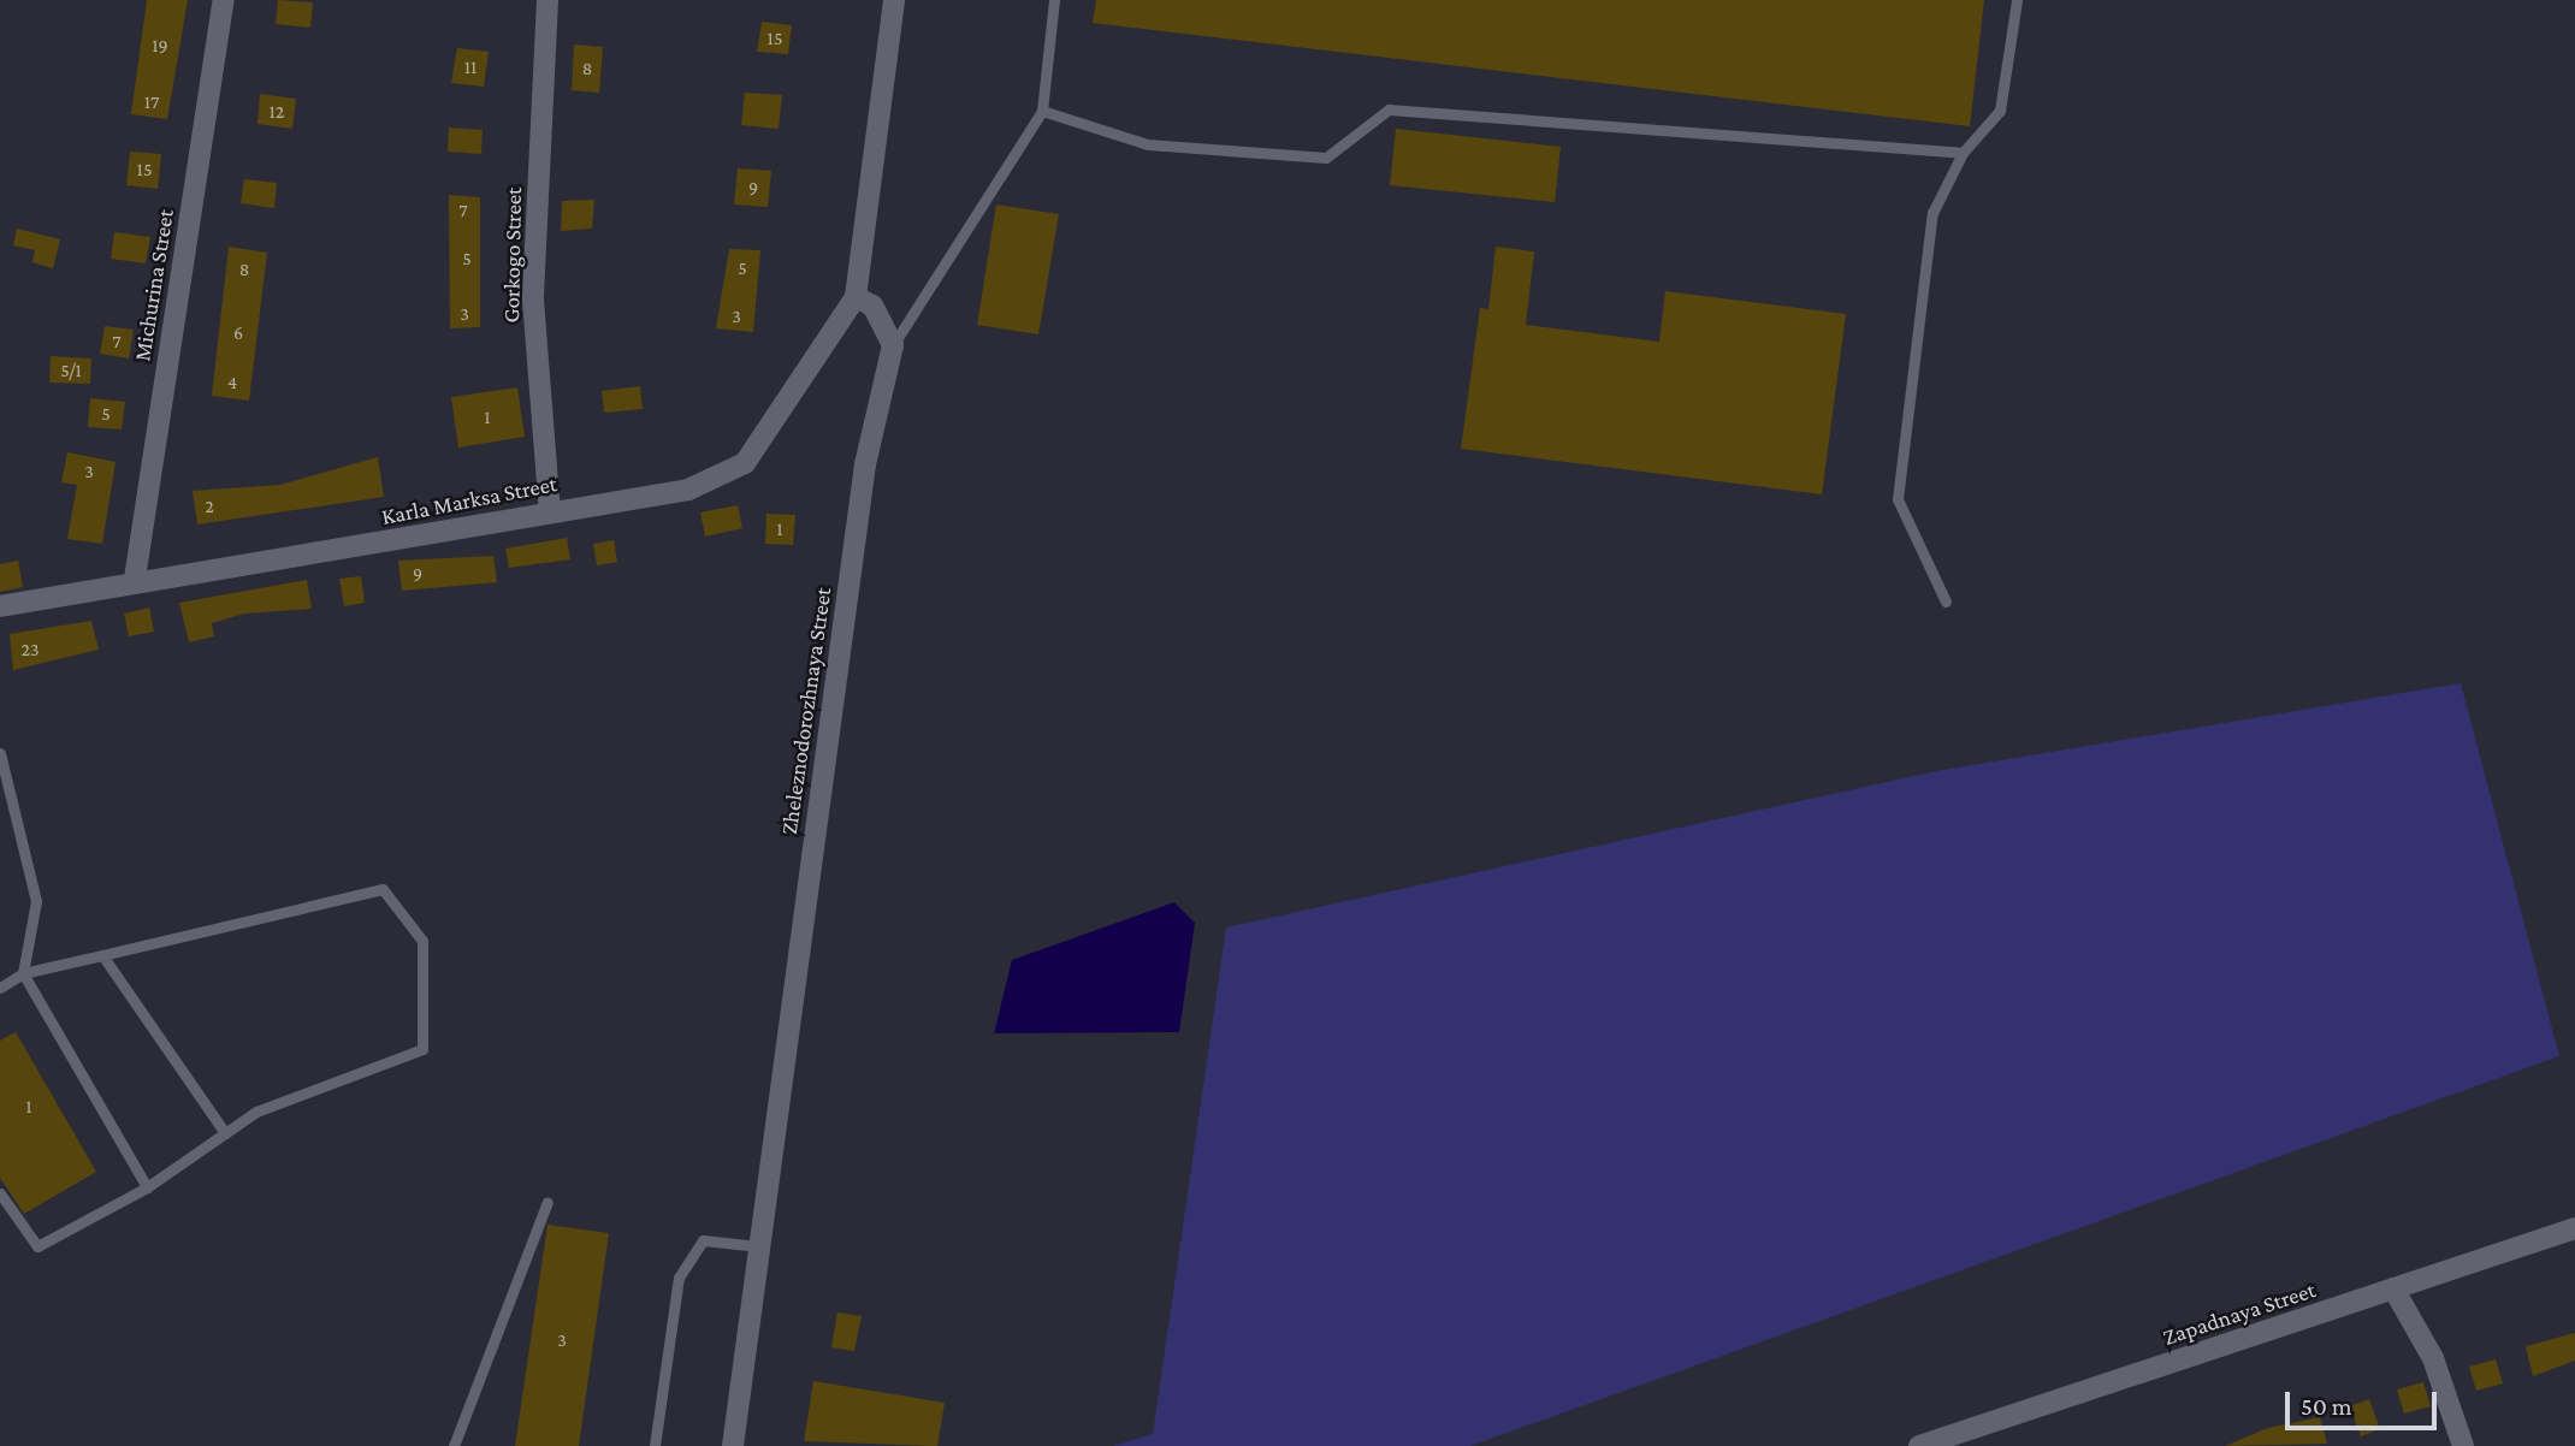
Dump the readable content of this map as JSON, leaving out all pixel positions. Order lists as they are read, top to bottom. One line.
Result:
{"streets":{"street":["Gorkogo Street","Michurina Street","Karla Marksa Street","Zheleznodorozhnaya Street","Zapadnaya Street"]},"crossings":[["Gorkogo Street","Karla Marksa Street"],["Michurina Street","Karla Marksa Street"]],"house_numbers":["15","19","11","8","17","12","15","9","7","5","5","8","3","3","6","7","5/1","4","5","1","3","2","1","9","23","1","3"],"scale_bar":"50 m"}
